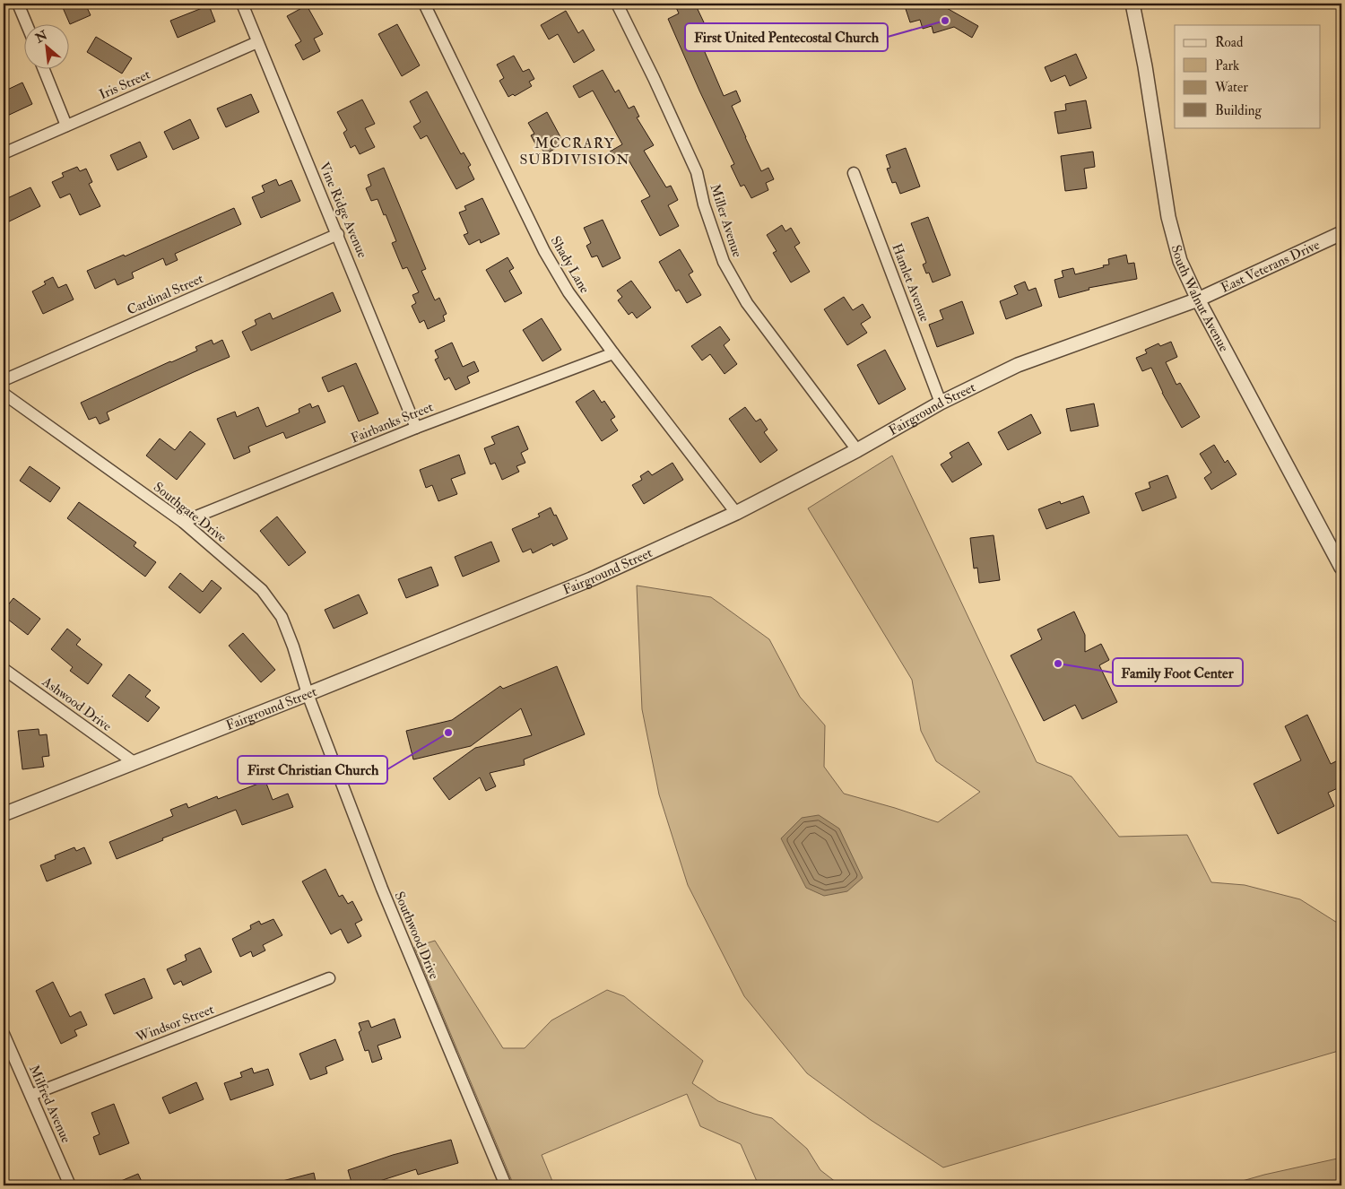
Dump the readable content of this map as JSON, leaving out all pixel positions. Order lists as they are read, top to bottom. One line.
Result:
{"streets":{"street":["Iris Street","Vine Ridge Avenue","Miller Avenue","Shady Lane","East Veterans Drive","Hamlet Avenue","Cardinal Street","South Walnut Avenue","Fairground Street","Fairbanks Street","Southgate Drive","Ashwood Drive","Southwood Drive","Windsor Street","Milfred Avenue"]},"crossings":[["Iris Street","Vine Ridge Avenue"],["Vine Ridge Avenue","Cardinal Street"],["Vine Ridge Avenue","Fairbanks Street"],["Miller Avenue","Fairground Street"],["Shady Lane","Fairground Street"],["Shady Lane","Fairbanks Street"],["East Veterans Drive","South Walnut Avenue"],["East Veterans Drive","Fairground Street"],["Hamlet Avenue","Fairground Street"],["South Walnut Avenue","Fairground Street"],["Fairground Street","Southgate Drive"],["Fairground Street","Ashwood Drive"],["Fairground Street","Southwood Drive"],["Fairbanks Street","Southgate Drive"],["Southgate Drive","Southwood Drive"],["Windsor Street","Milfred Avenue"]],"districts":["MCCRARY SUBDIVISION"],"places":["First United Pentecostal Church","Family Foot Center","First Christian Church"],"legend":["Road","Park","Water","Building"],"north":"top left"}
